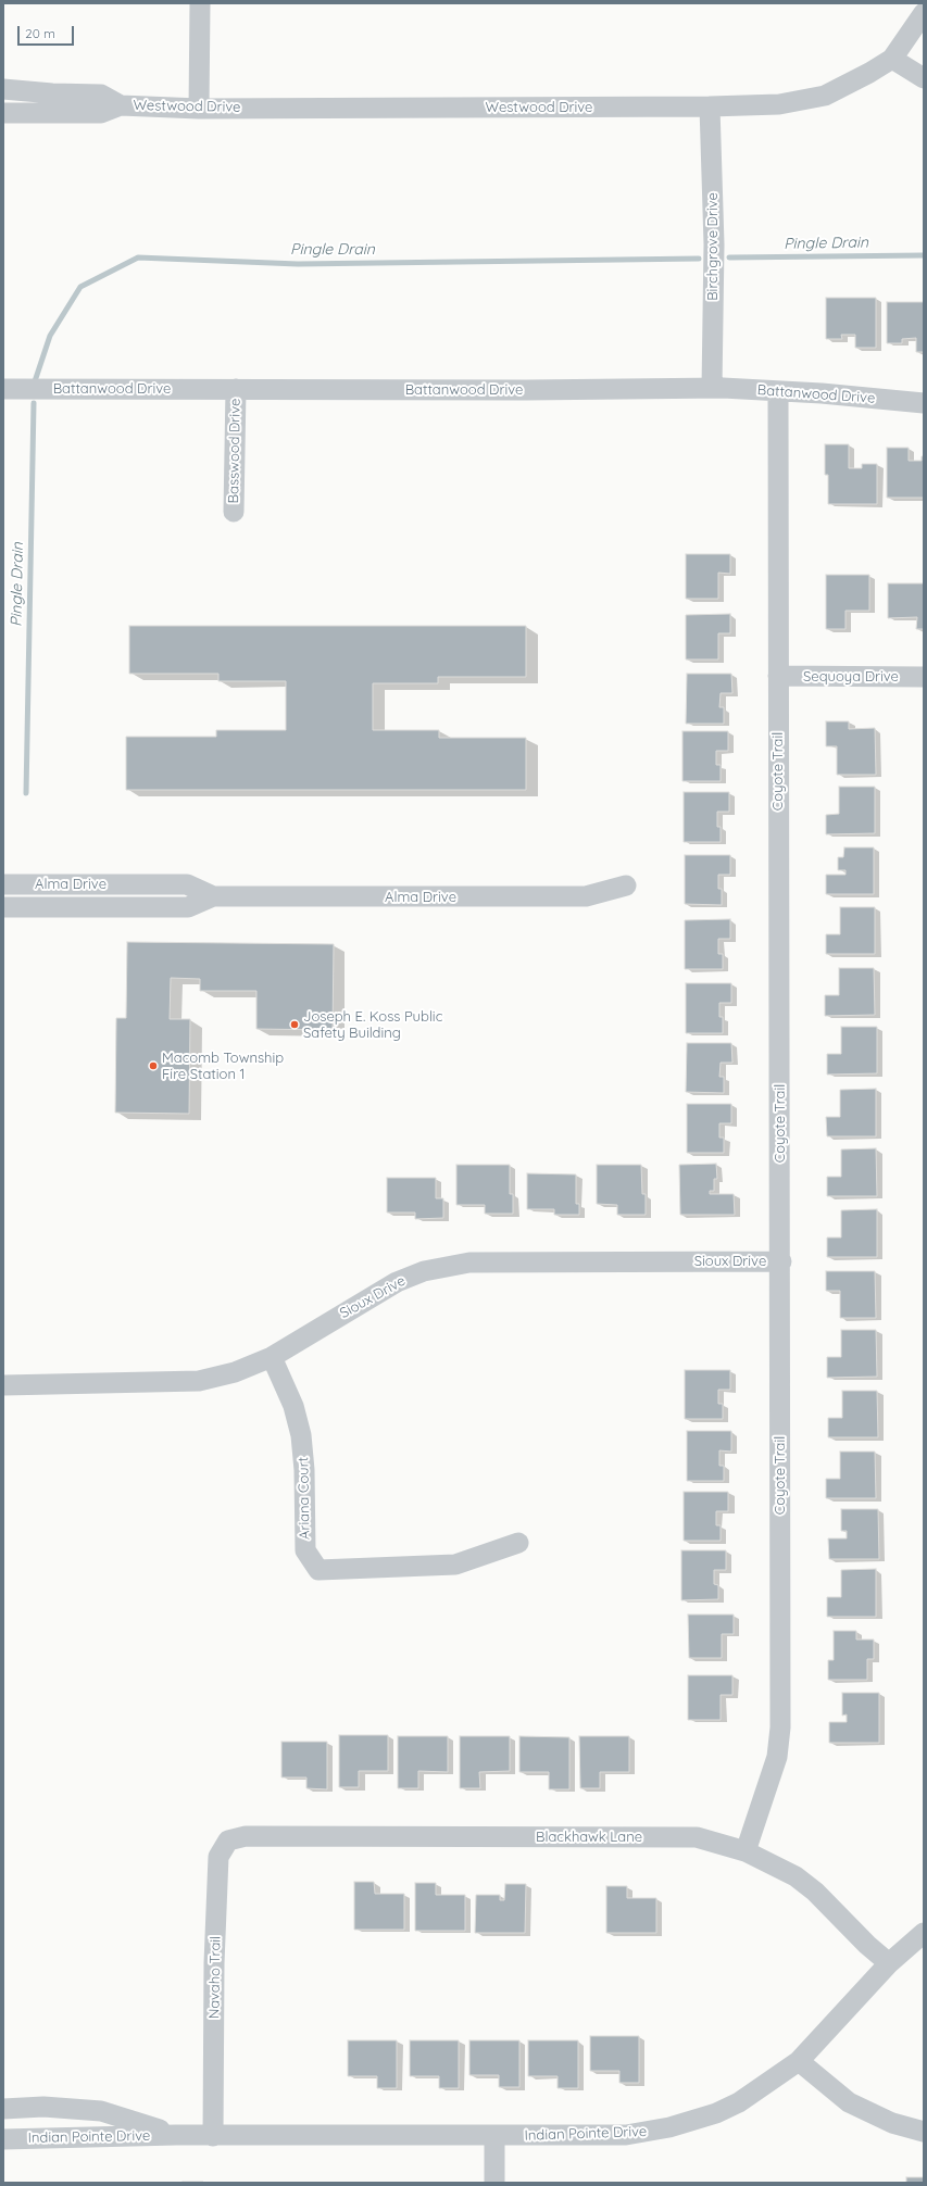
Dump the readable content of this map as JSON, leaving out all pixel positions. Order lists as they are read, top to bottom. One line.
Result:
{"streets":{"street":["Westwood Drive","Birchgrove Drive","Battanwood Drive","Basswood Drive","Sequoya Drive","Coyote Trail","Alma Drive","Sioux Drive","Ariana Court","Blackhawk Lane","Navaho Trail","Indian Pointe Drive"]},"crossings":[["Westwood Drive","Birchgrove Drive"],["Birchgrove Drive","Battanwood Drive"],["Battanwood Drive","Basswood Drive"],["Battanwood Drive","Coyote Trail"],["Sequoya Drive","Coyote Trail"],["Coyote Trail","Sioux Drive"],["Coyote Trail","Blackhawk Lane"],["Sioux Drive","Ariana Court"],["Blackhawk Lane","Navaho Trail"],["Blackhawk Lane","Indian Pointe Drive"],["Navaho Trail","Indian Pointe Drive"]],"water":["Pingle Drain"],"places":["Joseph E. Koss Public Safety Building","Macomb Township Fire Station 1"],"scale_bar":"20 m"}
